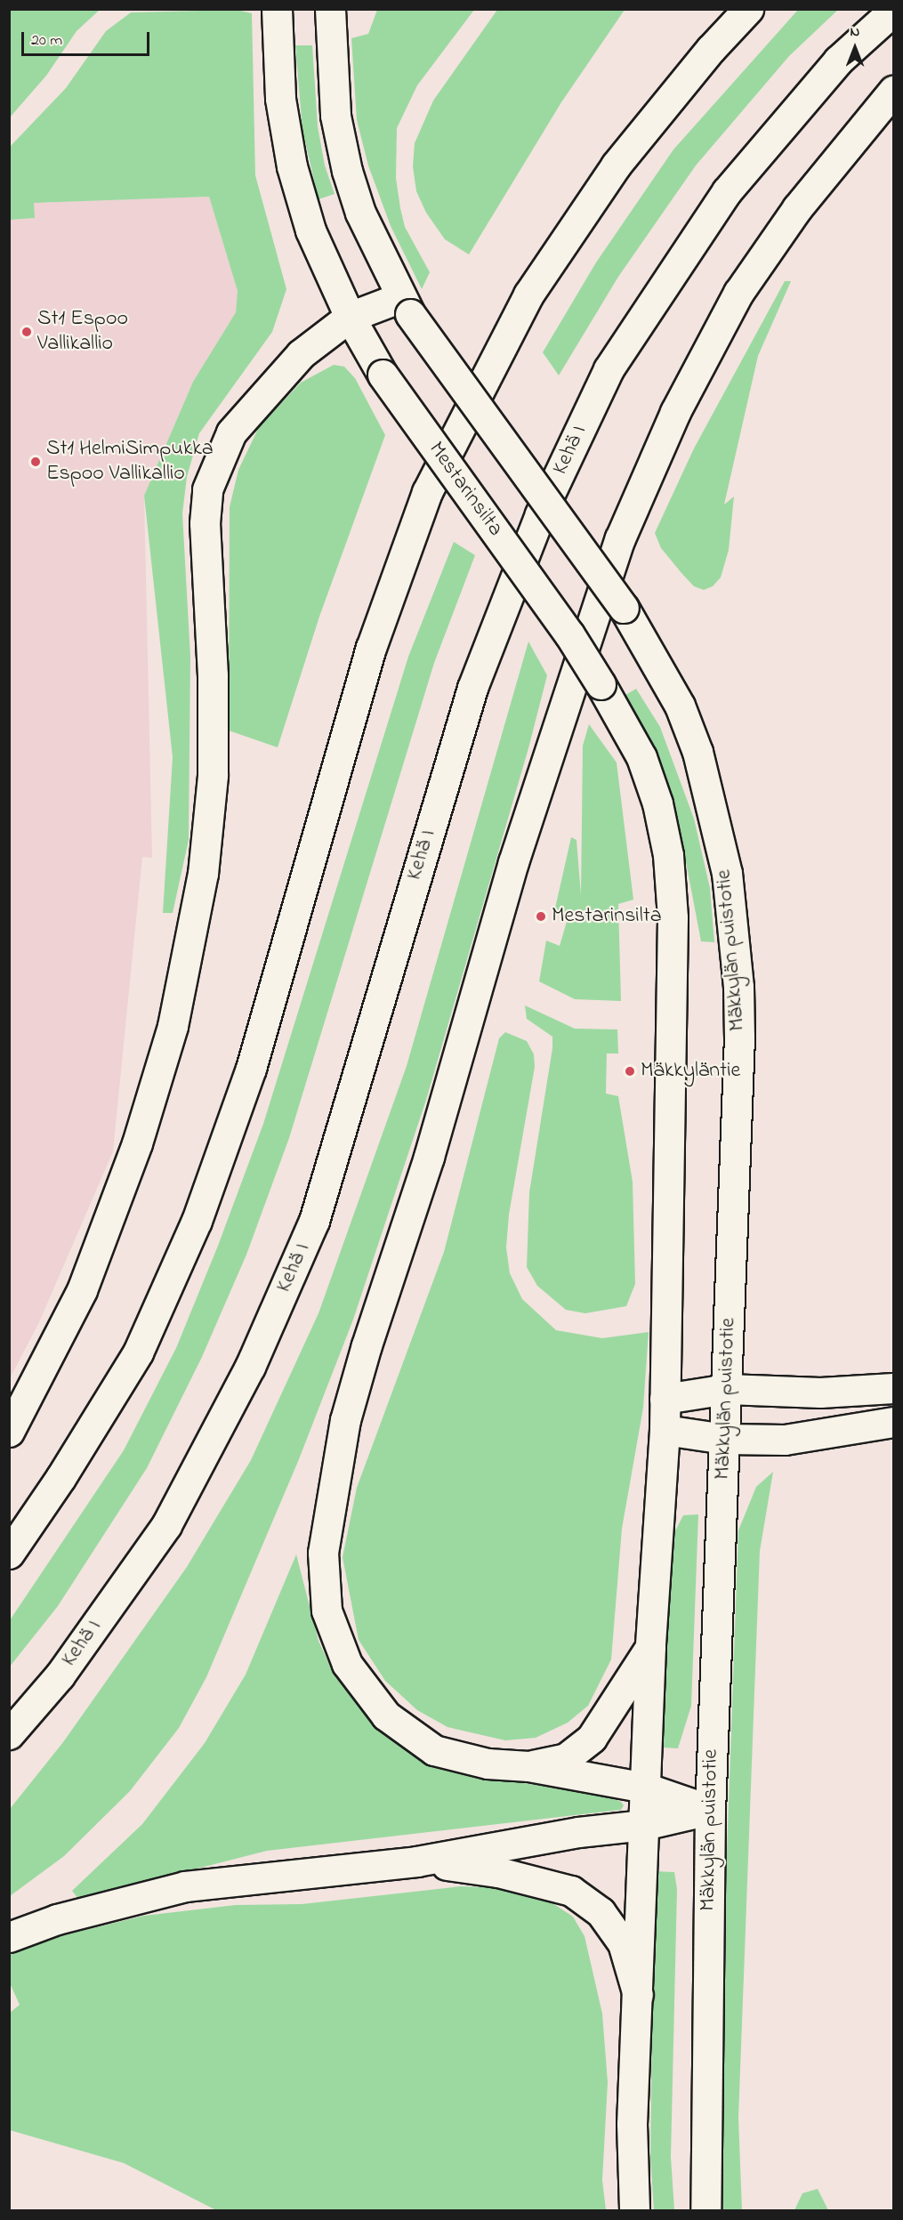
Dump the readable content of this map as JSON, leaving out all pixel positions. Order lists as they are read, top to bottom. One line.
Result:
{"streets":{"main road":["Kehä I","Mestarinsilta","Mäkkylän puistotie"]},"places":["St1 Espoo Vallikallio","St1 HelmiSimpukka Espoo Vallikallio","Mestarinsilta","Mäkkyläntie"],"scale_bar":"20 m","north":"top"}
